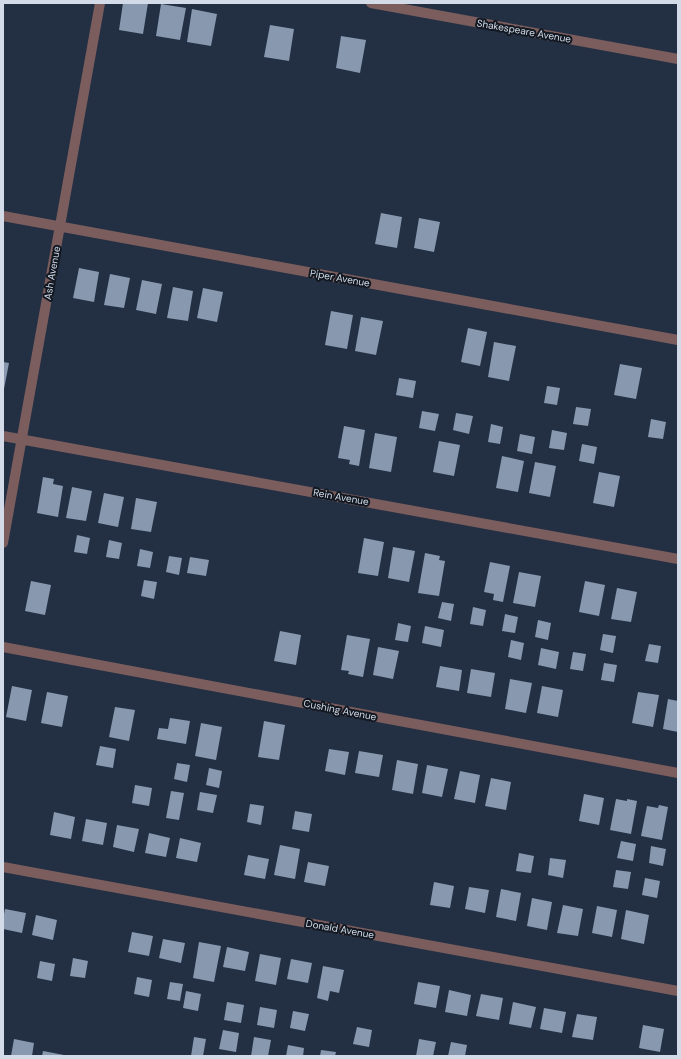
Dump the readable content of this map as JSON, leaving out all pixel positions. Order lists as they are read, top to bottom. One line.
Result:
{"streets":{"street":["Shakespeare Avenue","Ash Avenue","Piper Avenue","Rein Avenue","Cushing Avenue","Donald Avenue"]},"crossings":[["Ash Avenue","Piper Avenue"],["Ash Avenue","Rein Avenue"]]}
